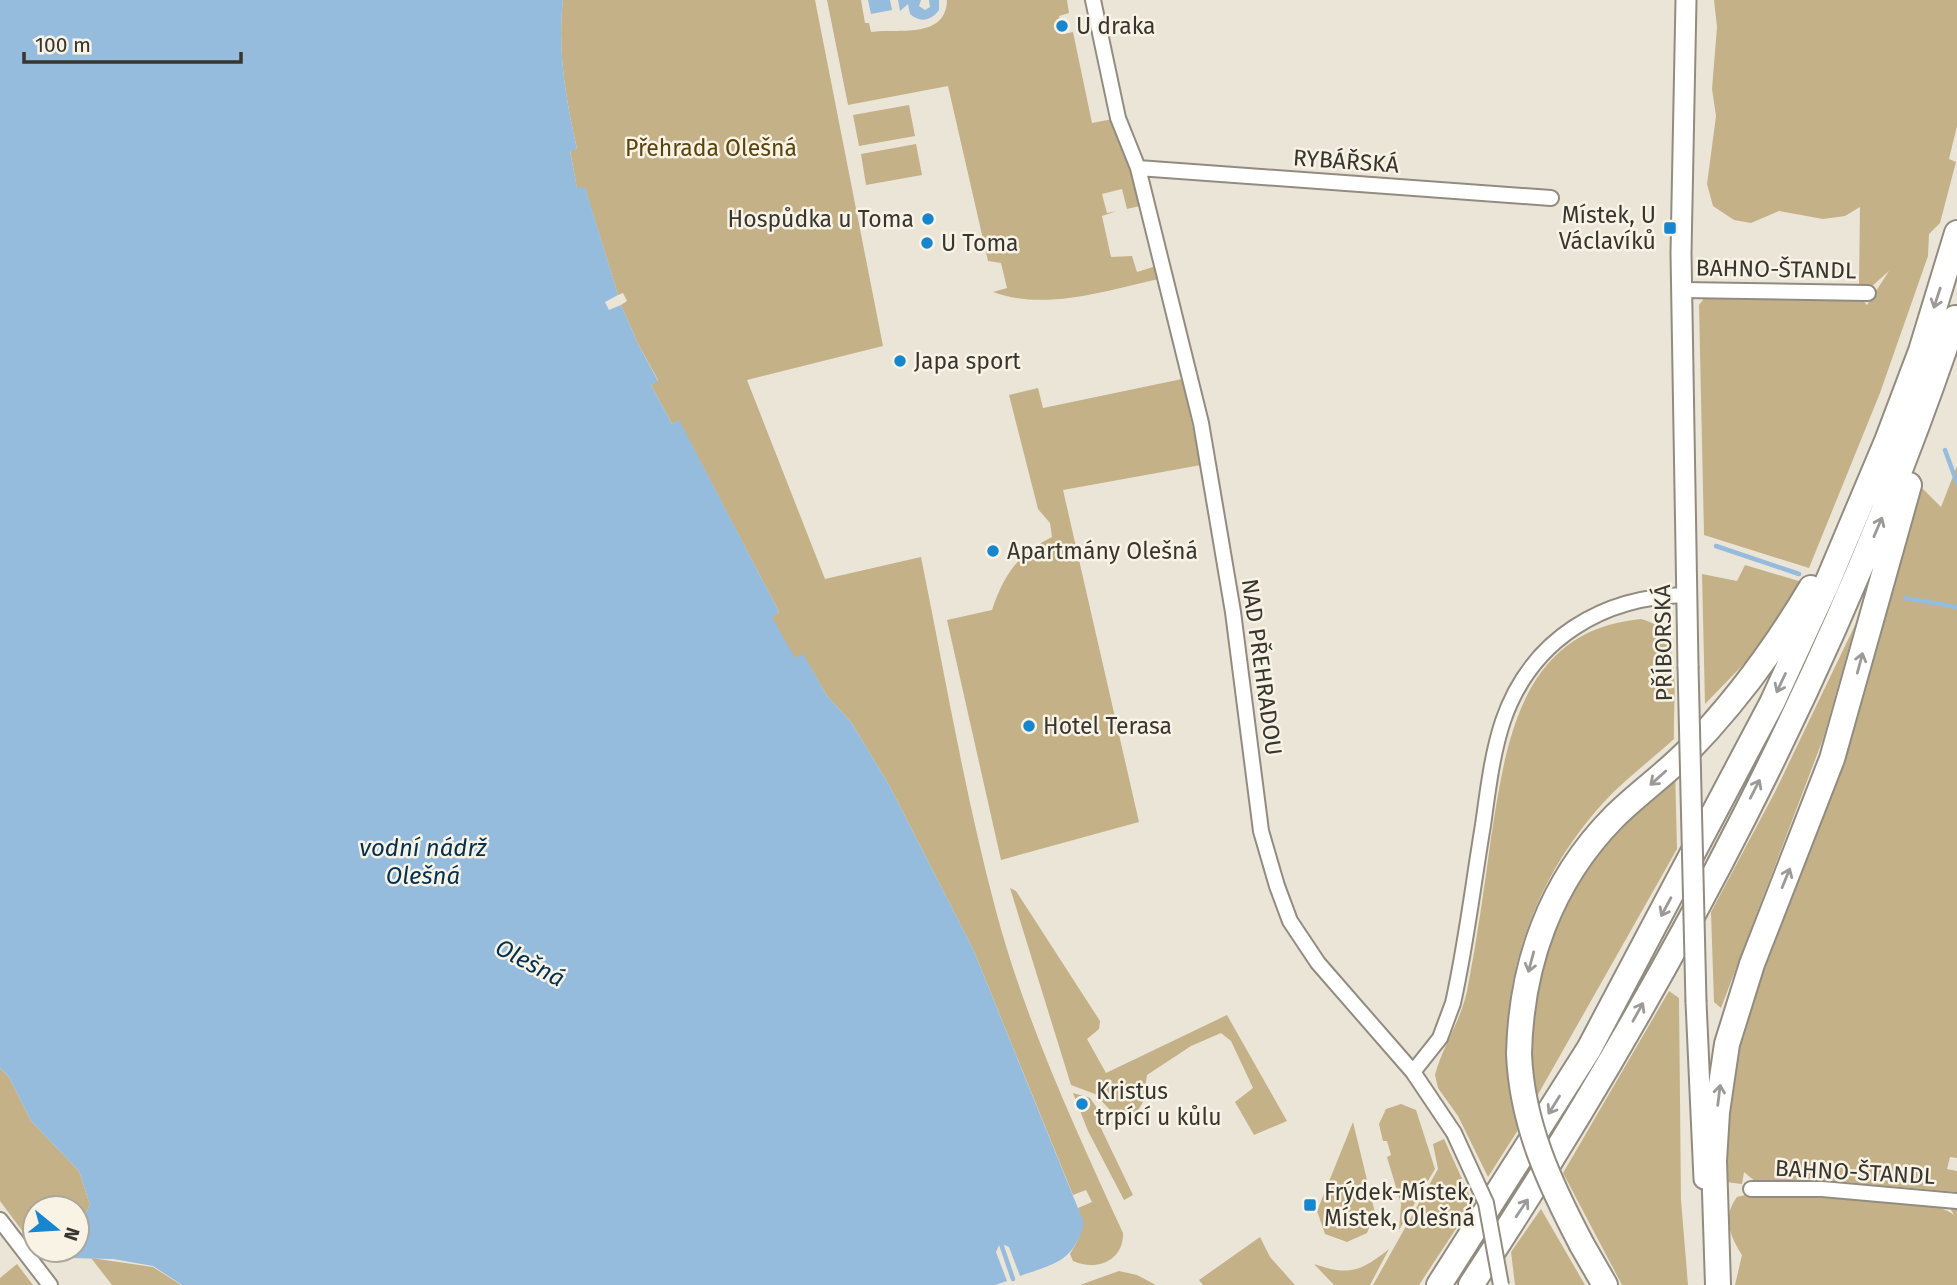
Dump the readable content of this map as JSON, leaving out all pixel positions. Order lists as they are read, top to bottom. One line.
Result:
{"streets":{"main road":["PŘÍBORSKÁ"],"street":["RYBÁŘSKÁ","BAHNO-ŠTANDL","NAD PŘEHRADOU"]},"crossings":[["RYBÁŘSKÁ","NAD PŘEHRADOU"],["BAHNO-ŠTANDL","PŘÍBORSKÁ"]],"water":["vodní nádrž Olešná","Olešná"],"parks":["Přehrada Olešná"],"places":{"other":["U draka","Hospůdka u Toma","U Toma","Japa sport","Apartmány Olešná","Hotel Terasa","Kristus trpící u kůlu"],"transit":["Místek, U Václavíků","Frýdek-Místek, Místek, Olešná"]},"scale_bar":"100 m","north":"right"}
